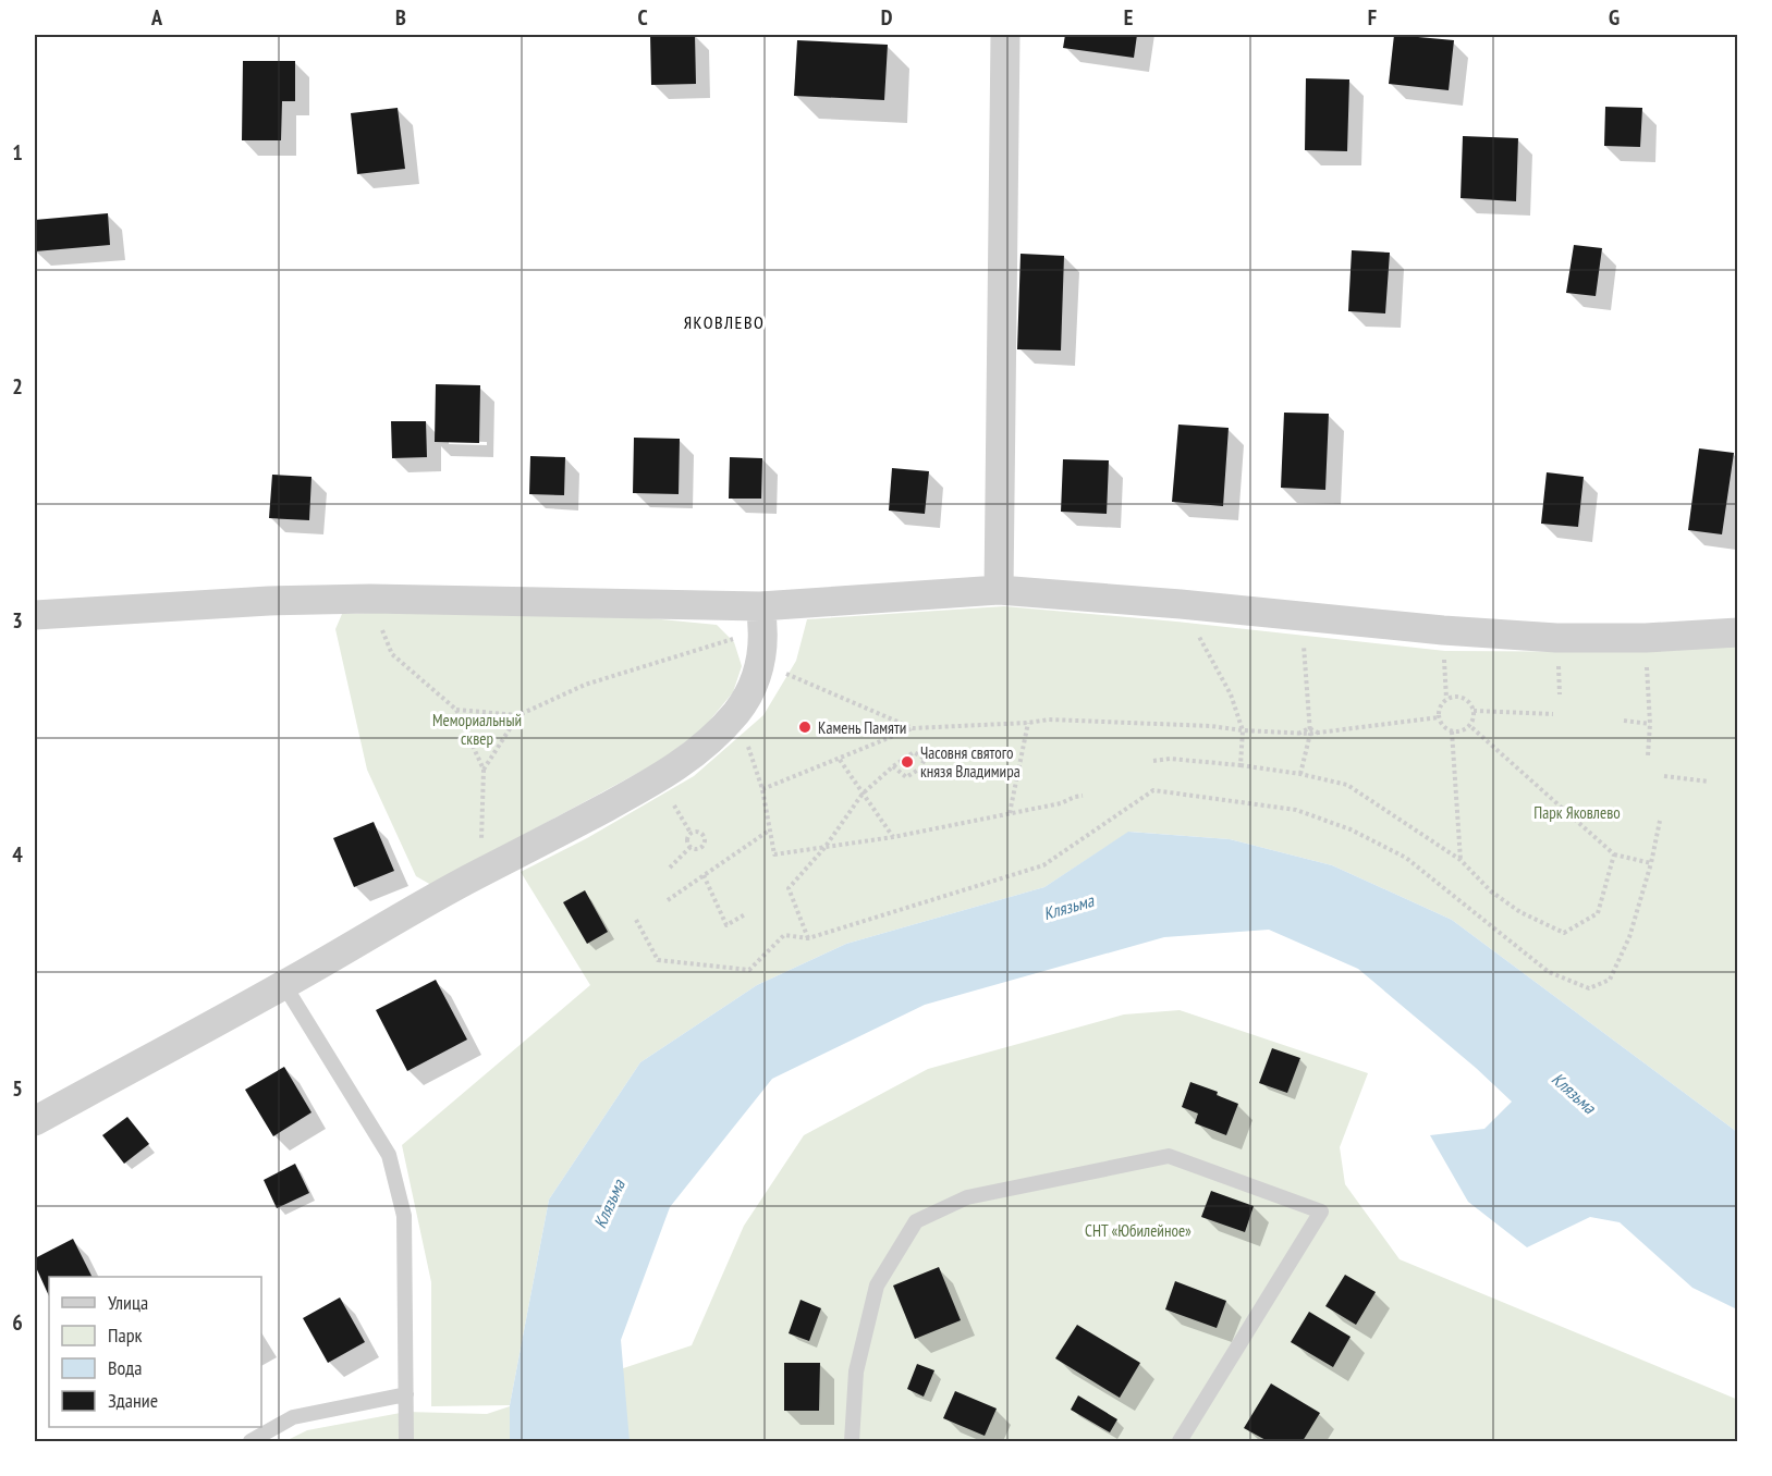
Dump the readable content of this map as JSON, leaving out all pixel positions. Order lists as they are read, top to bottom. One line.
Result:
{"districts":["ЯКОВЛЕВО"],"water":["Клязьма"],"parks":["Мемориальный сквер","Парк Яковлево","СНТ «Юбилейное»"],"places":["Камень Памяти","Часовня святого князя Владимира"],"legend":["Улица","Парк","Вода","Здание"],"grid":{"columns":["A","B","C","D","E","F","G"],"rows":["1","2","3","4","5","6"]}}
